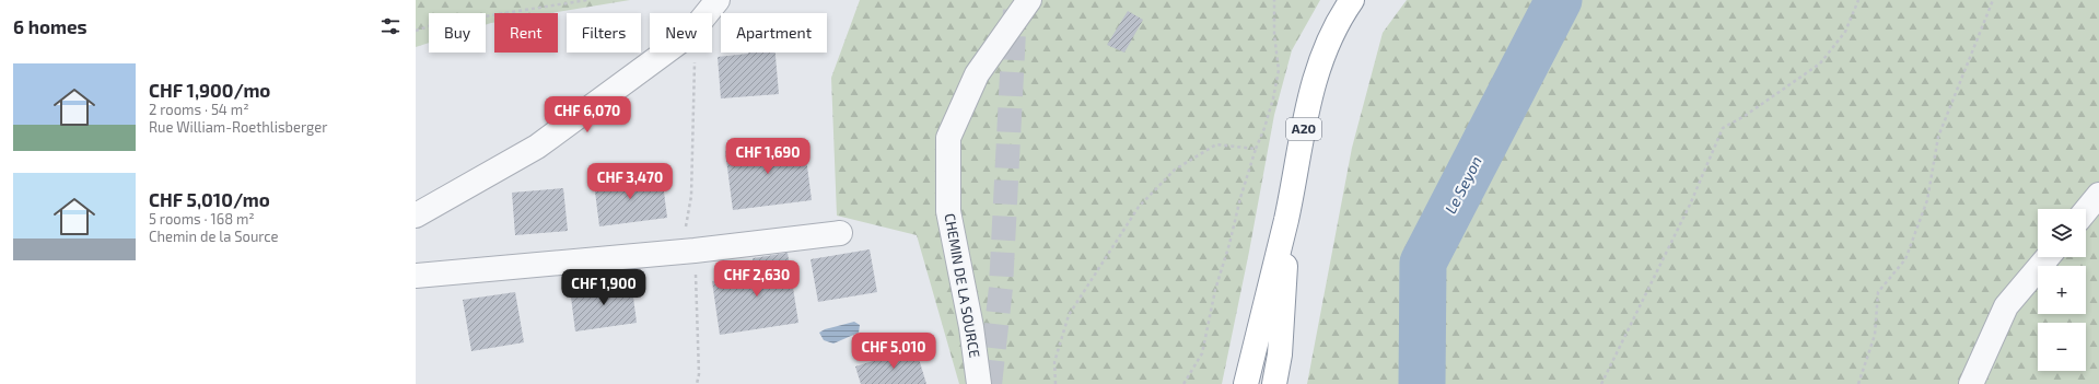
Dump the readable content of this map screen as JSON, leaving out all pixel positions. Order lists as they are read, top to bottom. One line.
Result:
{"streets":{"highway":["A20"],"street":["CHEMIN DE LA SOURCE"]},"water":["Le Seyon"],"page":{"heading":"6 homes","chip":["Buy","Rent","Filters","New","Apartment"],"list":[{"name":"CHF 1,900/mo","note":"2 rooms · 54 m² · Rue William-Roethlisberger"},{"name":"CHF 5,010/mo","note":"5 rooms · 168 m² · Chemin de la Source"}],"price":["CHF 6,070","CHF 1,690","CHF 3,470","CHF 2,630","CHF 1,900","CHF 5,010"],"map_buttons":["+","−"]}}
